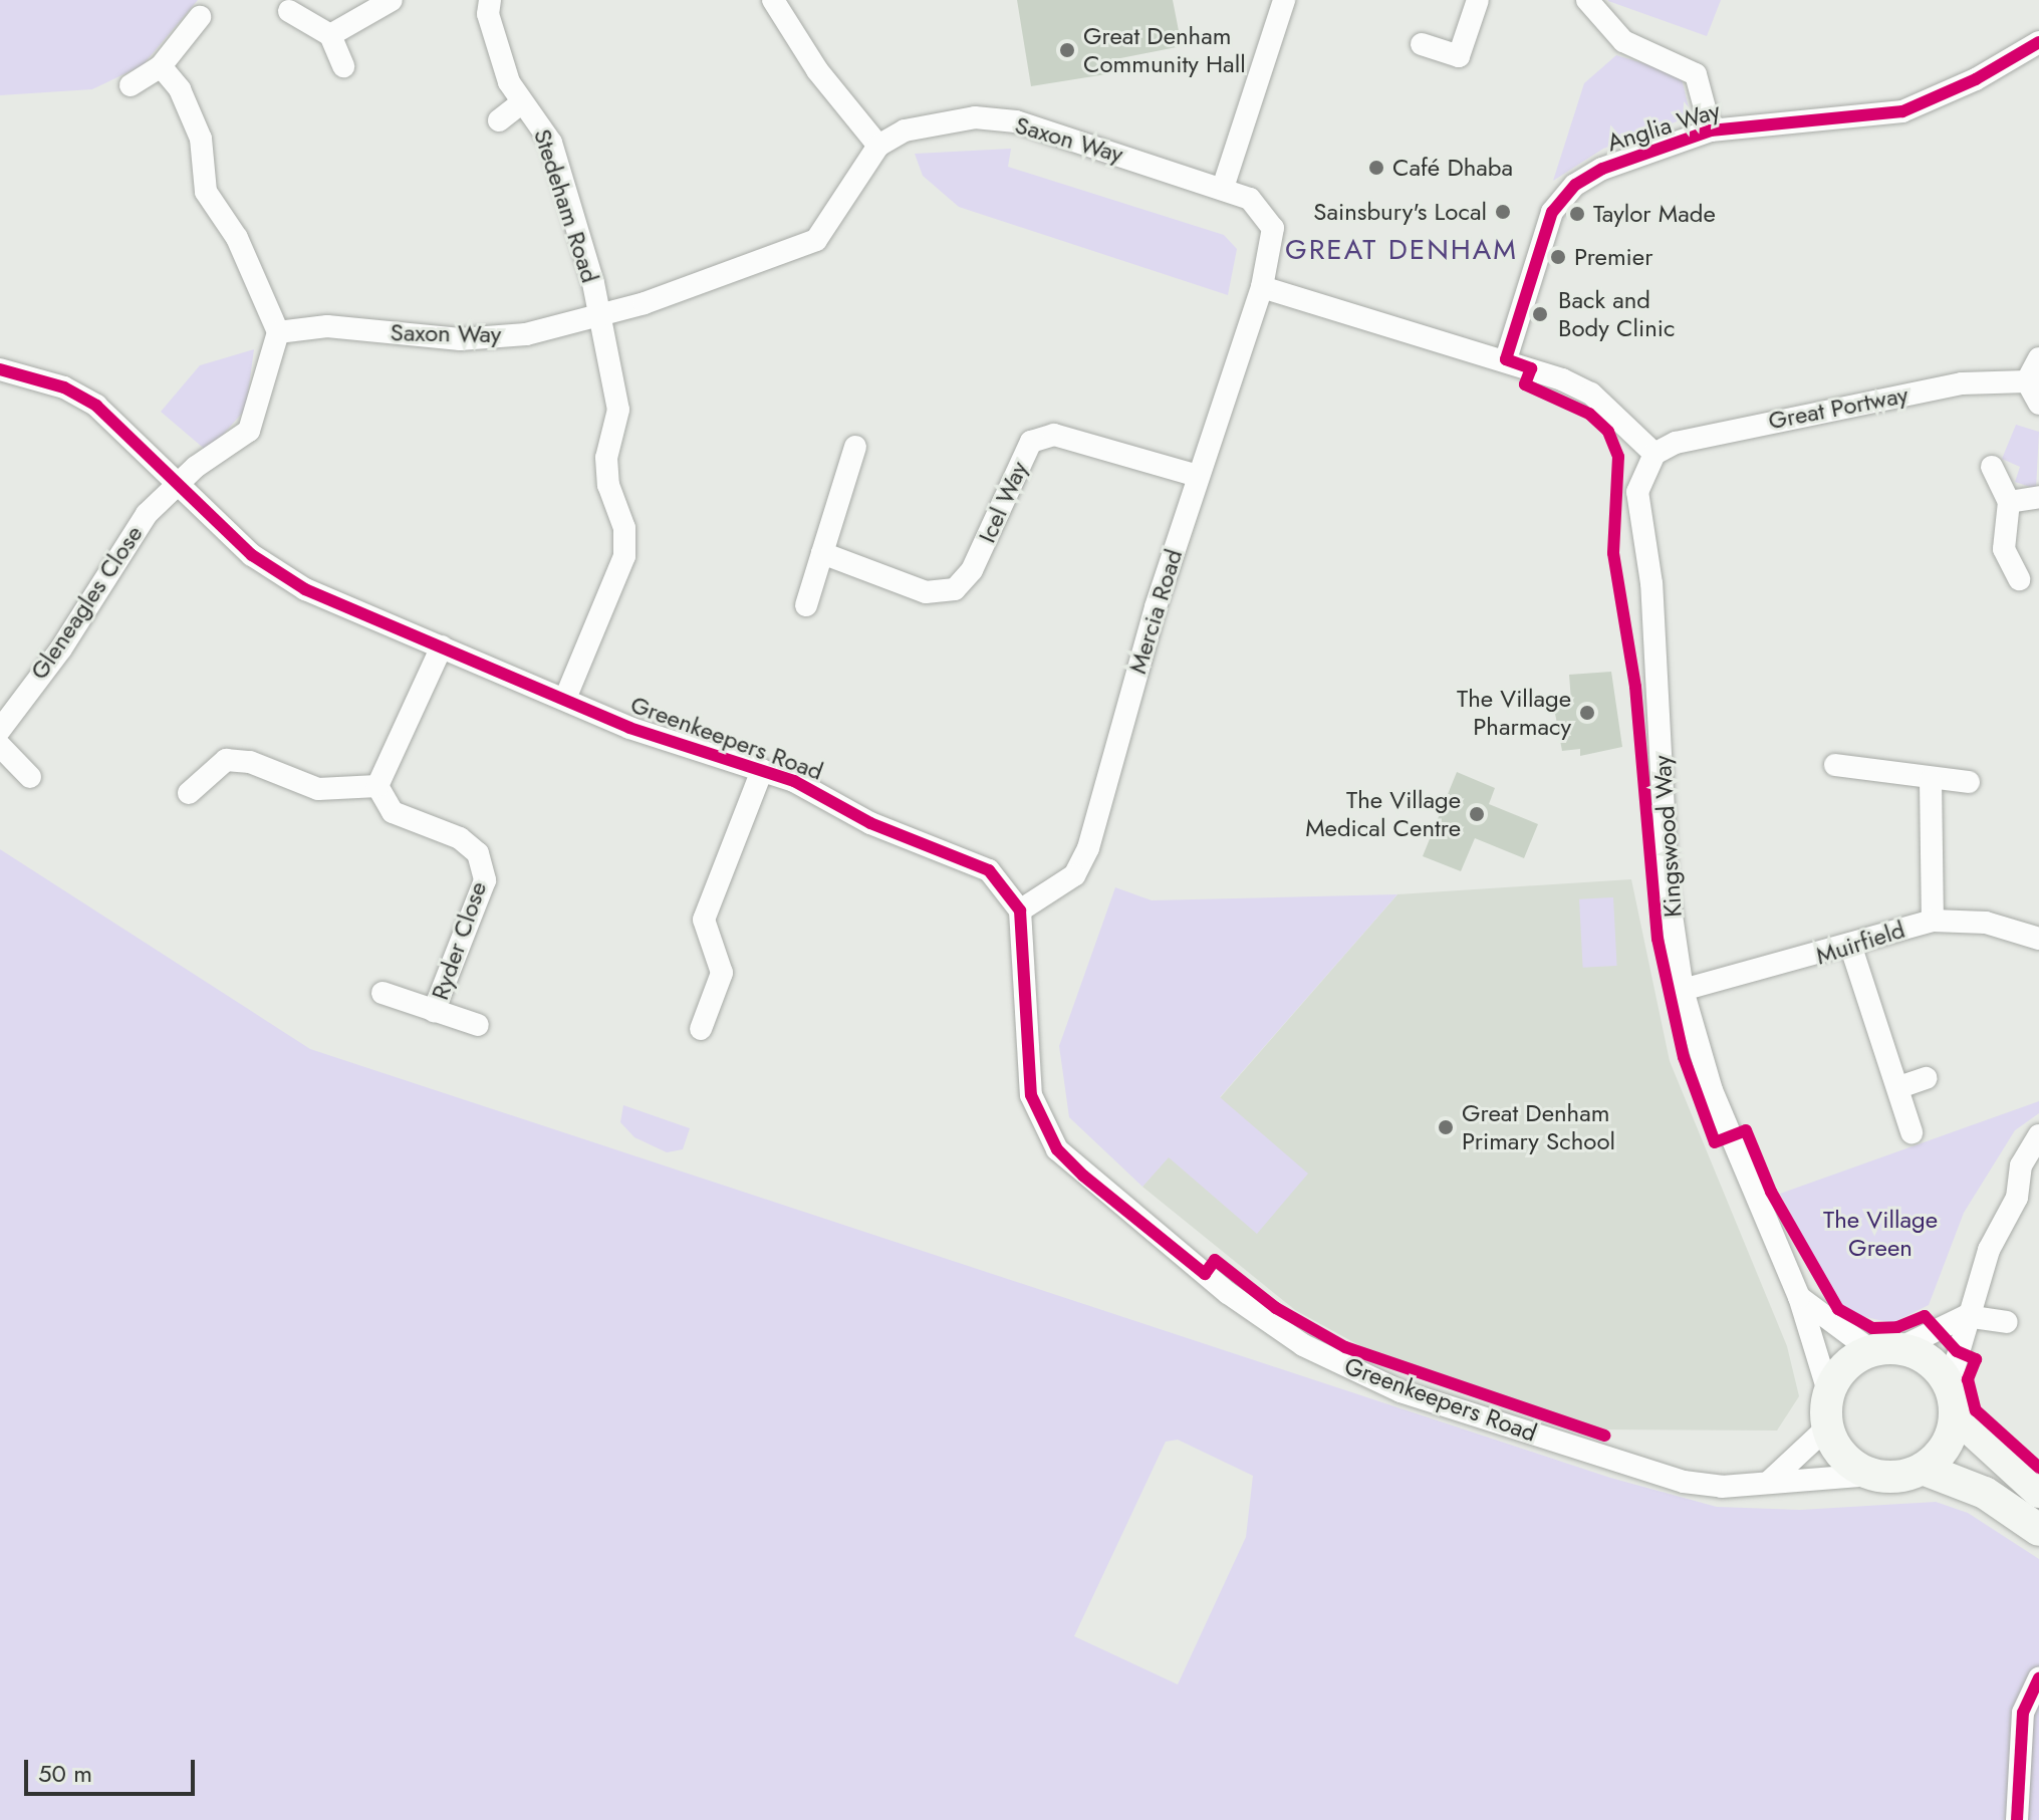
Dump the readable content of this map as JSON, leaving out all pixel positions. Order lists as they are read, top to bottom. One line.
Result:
{"streets":{"street":["Anglia Way","Saxon Way","Stedeham Road","Great Portway","Icel Way","Gleneagles Close","Mercia Road","Greenkeepers Road","Kingswood Way","Ryder Close","Muirfield"]},"crossings":[["Saxon Way","Stedeham Road"],["Saxon Way","Mercia Road"],["Stedeham Road","Greenkeepers Road"],["Great Portway","Kingswood Way"],["Icel Way","Mercia Road"],["Gleneagles Close","Greenkeepers Road"],["Mercia Road","Greenkeepers Road"],["Greenkeepers Road","Kingswood Way"],["Kingswood Way","Muirfield"]],"districts":["GREAT DENHAM"],"parks":["The Village Green"],"places":["Great Denham Community Hall","Café Dhaba","Sainsbury's Local","Taylor Made","Premier","Back and Body Clinic","The Village Pharmacy","The Village Medical Centre","Great Denham Primary School"],"scale_bar":"50 m"}
